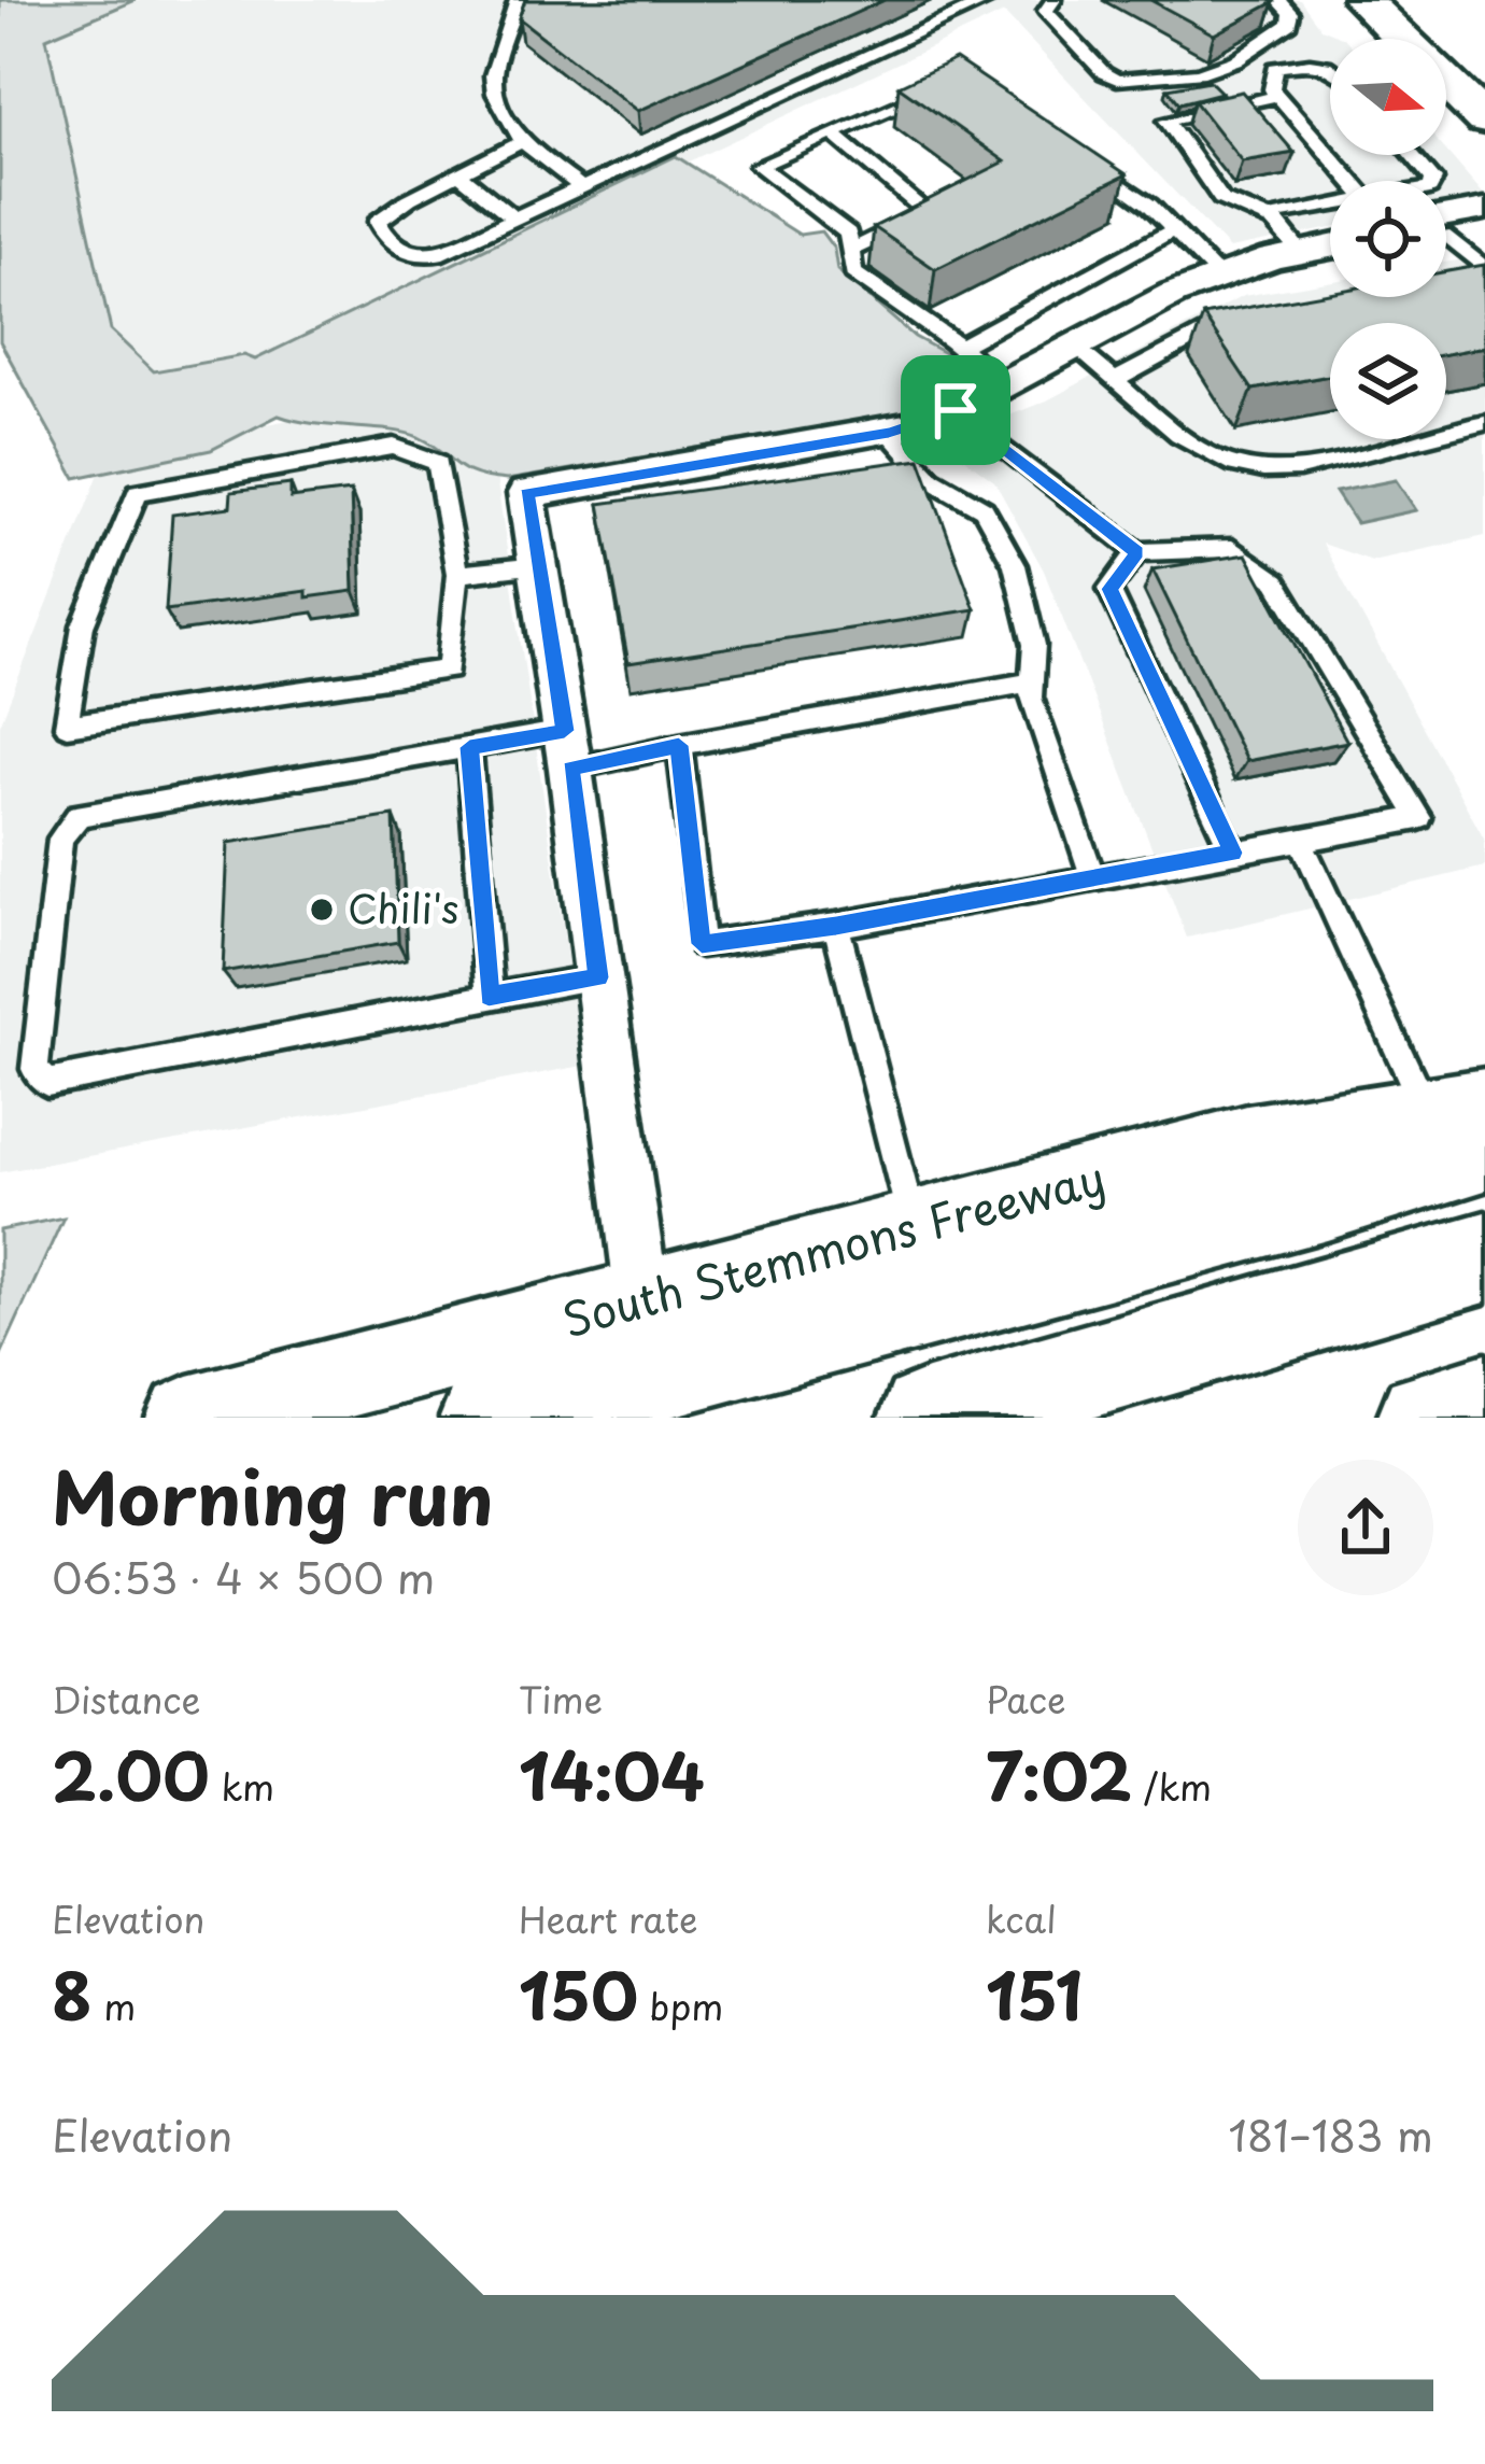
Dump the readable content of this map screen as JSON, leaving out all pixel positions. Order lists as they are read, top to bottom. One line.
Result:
{"streets":{"main road":["South Stemmons Freeway"]},"places":["Chili's"],"north":"right","page":{"heading":["Morning run","06:53 · 4 × 500 m"],"stats":[["Distance","2.00 km"],["Time","14:04"],["Pace","7:02 /km"],["Elevation","8 m"],["Heart rate","150 bpm"],["kcal","151"]],"chart":["Elevation","181–183 m"]}}
